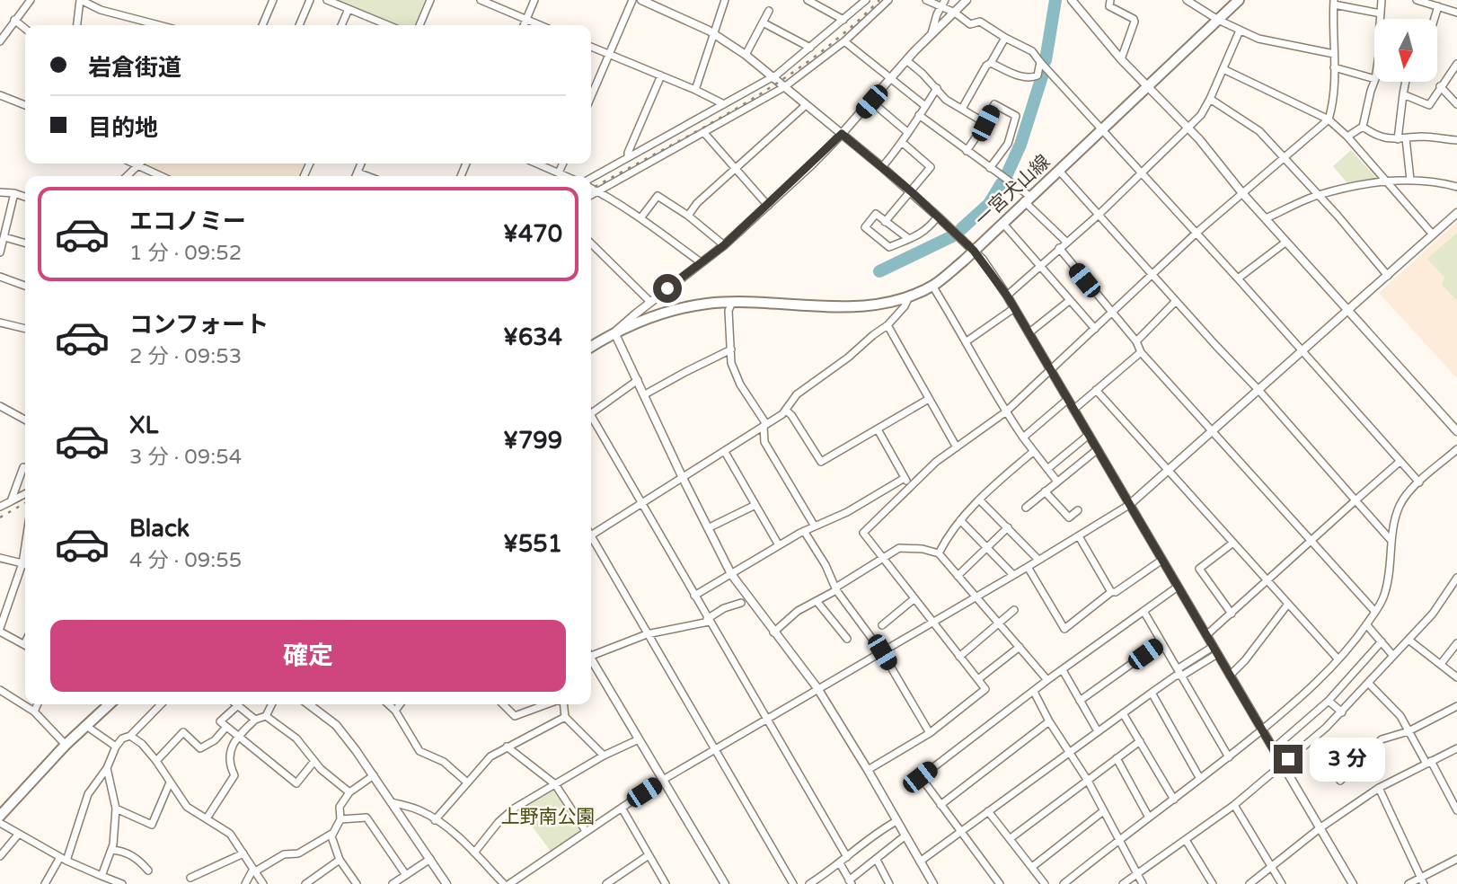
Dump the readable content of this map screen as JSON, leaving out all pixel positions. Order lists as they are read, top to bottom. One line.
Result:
{"streets":{"main road":["一宮犬山線"]},"parks":["上野南公園"],"north":"bottom","page":{"banner":["岩倉街道","目的地"],"list":[{"name":"エコノミー","note":"1 分 · 09:52","value":"¥470"},{"name":"コンフォート","note":"2 分 · 09:53","value":"¥634"},{"name":"XL","note":"3 分 · 09:54","value":"¥799"},{"name":"Black","note":"4 分 · 09:55","value":"¥551"}],"buttons":"確定","bubble":"3 分"}}
